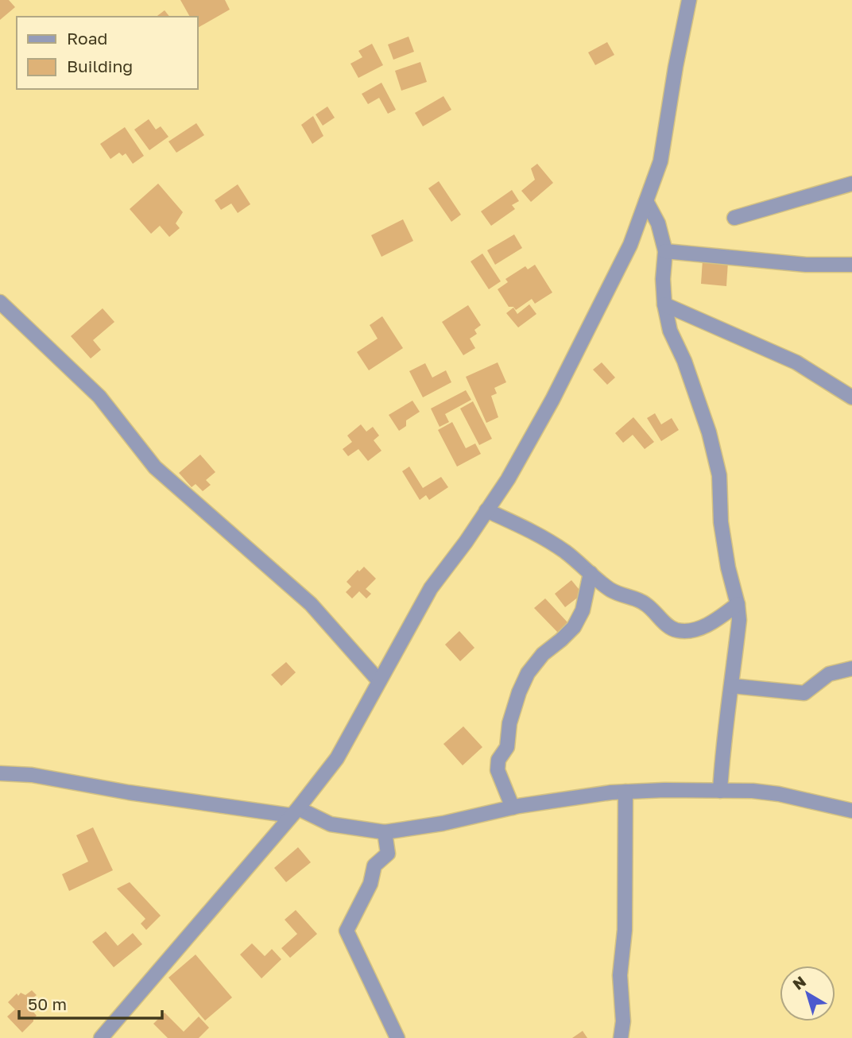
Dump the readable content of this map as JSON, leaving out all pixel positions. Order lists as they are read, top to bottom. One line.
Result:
{"legend":["Road","Building"],"scale_bar":"50 m","north":"top left"}
